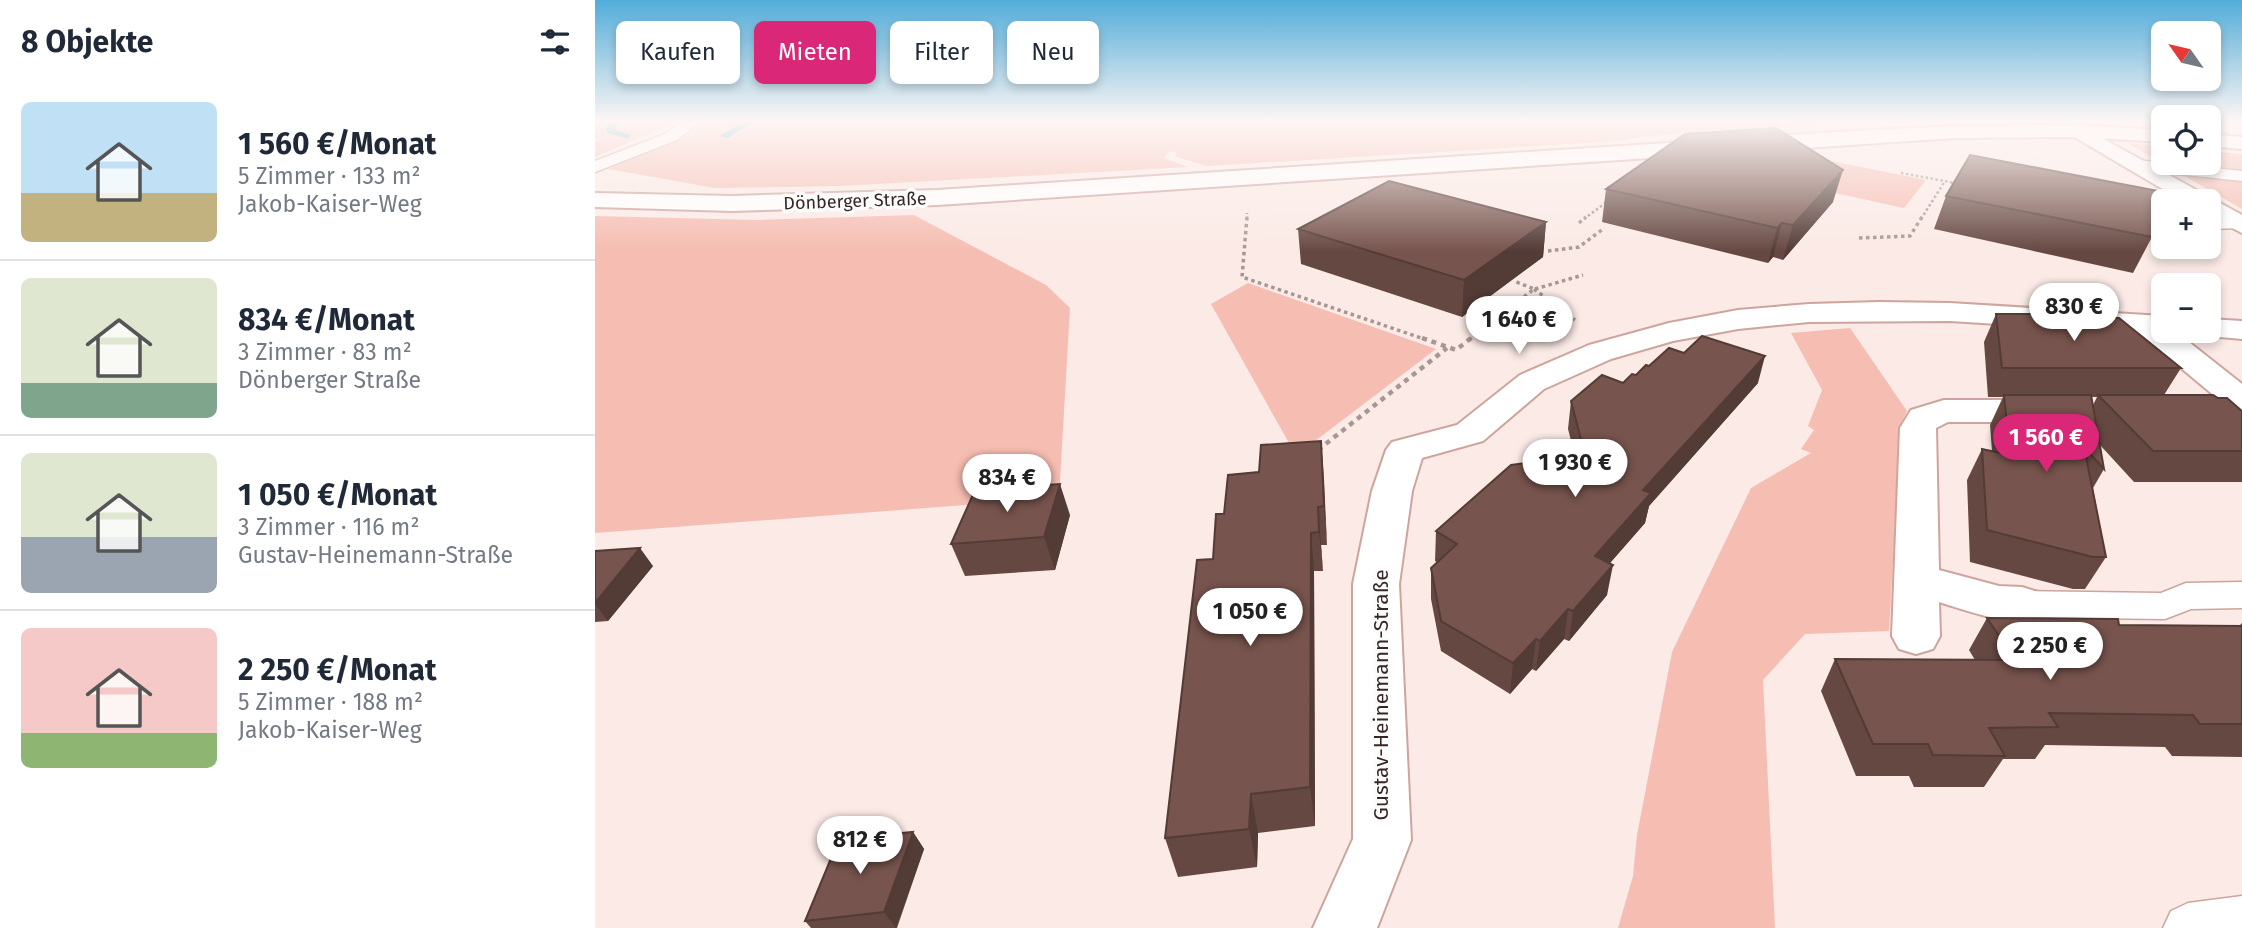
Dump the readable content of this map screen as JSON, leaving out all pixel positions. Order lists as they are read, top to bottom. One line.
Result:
{"streets":{"street":["Dönberger Straße","Gustav-Heinemann-Straße"]},"north":"top left","page":{"heading":"8 Objekte","map_buttons":["+","−"],"chip":["Kaufen","Mieten","Filter","Neu"],"list":[{"name":"1 560 €/Monat","note":"5 Zimmer · 133 m² · Jakob-Kaiser-Weg"},{"name":"834 €/Monat","note":"3 Zimmer · 83 m² · Dönberger Straße"},{"name":"1 050 €/Monat","note":"3 Zimmer · 116 m² · Gustav-Heinemann-Straße"},{"name":"2 250 €/Monat","note":"5 Zimmer · 188 m² · Jakob-Kaiser-Weg"}],"price":["830 €","1 640 €","1 560 €","1 930 €","834 €","1 050 €","2 250 €","812 €"]}}
